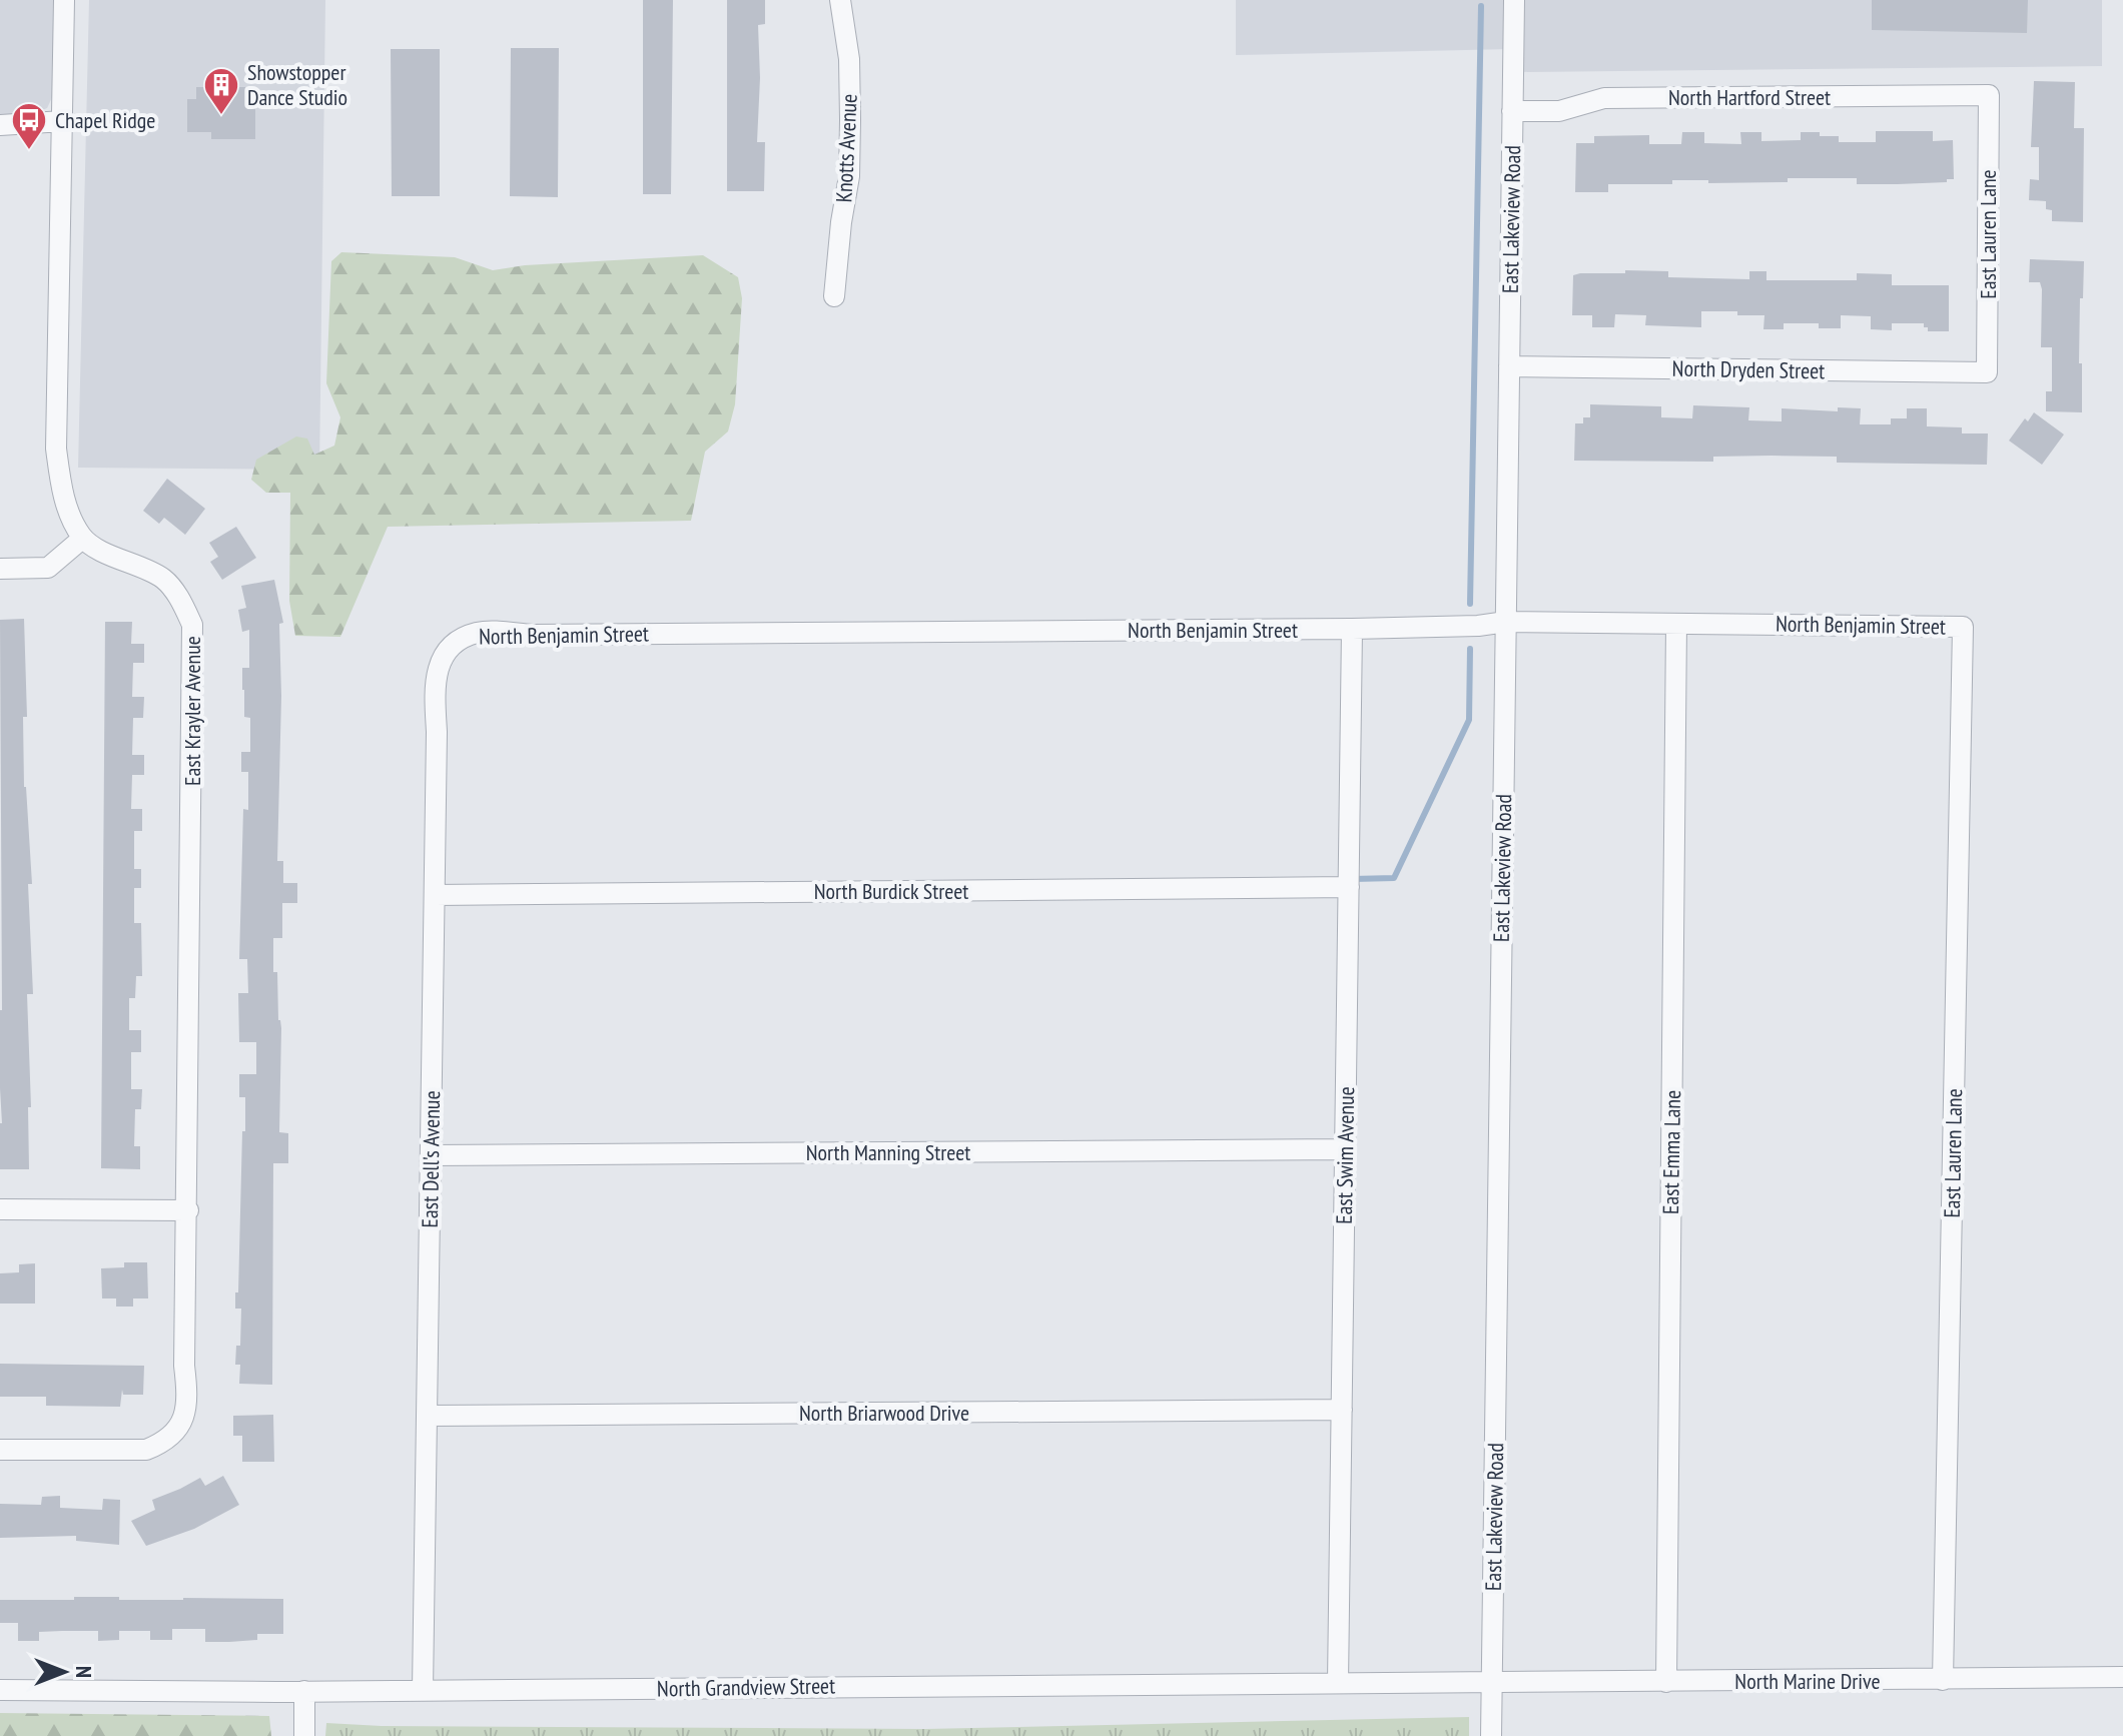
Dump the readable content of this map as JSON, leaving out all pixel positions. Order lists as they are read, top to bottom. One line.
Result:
{"streets":{"street":["North Hartford Street","Knotts Avenue","East Lakeview Road","East Lauren Lane","North Dryden Street","North Benjamin Street","East Krayler Avenue","North Burdick Street","North Manning Street","East Emma Lane","East Swim Avenue","East Dell's Avenue","North Briarwood Drive","North Marine Drive","North Grandview Street"]},"crossings":[["North Hartford Street","East Lakeview Road"],["North Hartford Street","East Lauren Lane"],["East Lakeview Road","North Dryden Street"],["East Lakeview Road","North Benjamin Street"],["East Lakeview Road","North Marine Drive"],["East Lakeview Road","North Grandview Street"],["East Lauren Lane","North Dryden Street"],["East Lauren Lane","North Benjamin Street"],["East Lauren Lane","North Marine Drive"],["North Benjamin Street","East Emma Lane"],["North Benjamin Street","East Swim Avenue"],["North Benjamin Street","East Dell's Avenue"],["North Burdick Street","East Swim Avenue"],["North Burdick Street","East Dell's Avenue"],["North Manning Street","East Swim Avenue"],["North Manning Street","East Dell's Avenue"],["East Emma Lane","North Marine Drive"],["East Swim Avenue","North Briarwood Drive"],["East Swim Avenue","North Grandview Street"],["East Dell's Avenue","North Briarwood Drive"],["East Dell's Avenue","North Grandview Street"],["North Marine Drive","North Grandview Street"]],"places":{"building":["Showstopper Dance Studio"],"bus stop":["Chapel Ridge"]},"north":"right"}
